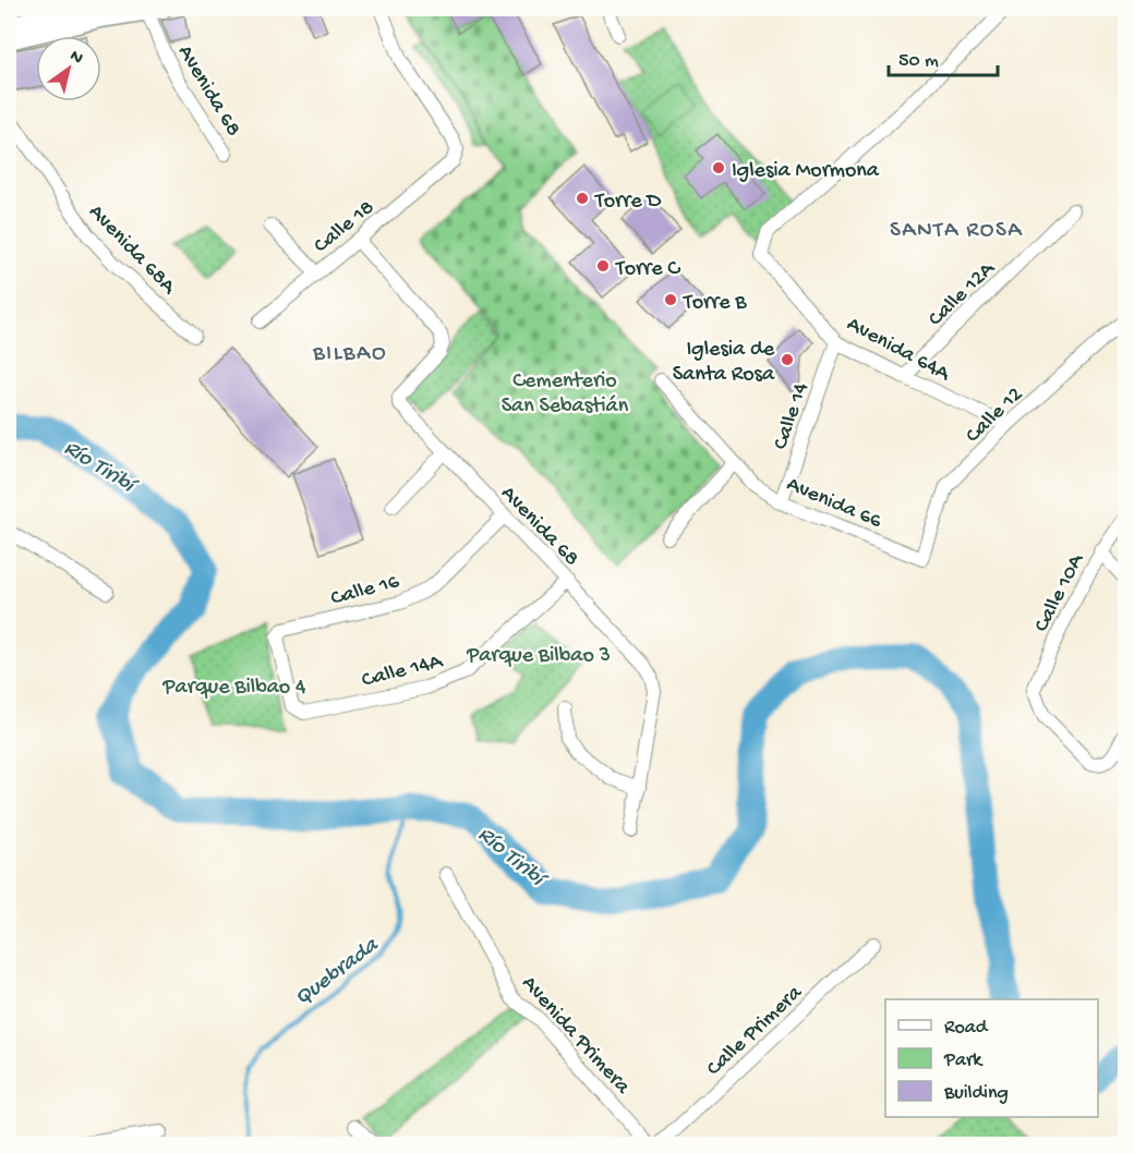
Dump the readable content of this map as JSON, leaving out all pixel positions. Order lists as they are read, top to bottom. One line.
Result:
{"streets":{"street":["Avenida 68","Calle 18","Avenida 68A","Calle 12A","Avenida 64A","Calle 12","Calle 14","Avenida 66","Calle 16","Calle 10A","Calle 14A","Calle Primera","Avenida Primera"]},"crossings":[["Avenida 68","Calle 18"],["Avenida 68","Calle 16"],["Avenida 68","Calle 14A"],["Calle 12A","Avenida 64A"],["Avenida 64A","Calle 12"],["Avenida 64A","Calle 14"],["Calle 12","Avenida 66"],["Calle 14","Avenida 66"],["Calle 16","Calle 14A"]],"districts":["SANTA ROSA","BILBAO"],"water":["Río Tiribí","Quebrada"],"parks":["Cementerio San Sebastián","Parque Bilbao 3","Parque Bilbao 4"],"places":["Iglesia Mormona","Torre D","Torre C","Torre B","Iglesia de Santa Rosa"],"legend":["Road","Park","Building"],"scale_bar":"50 m","north":"top right"}
